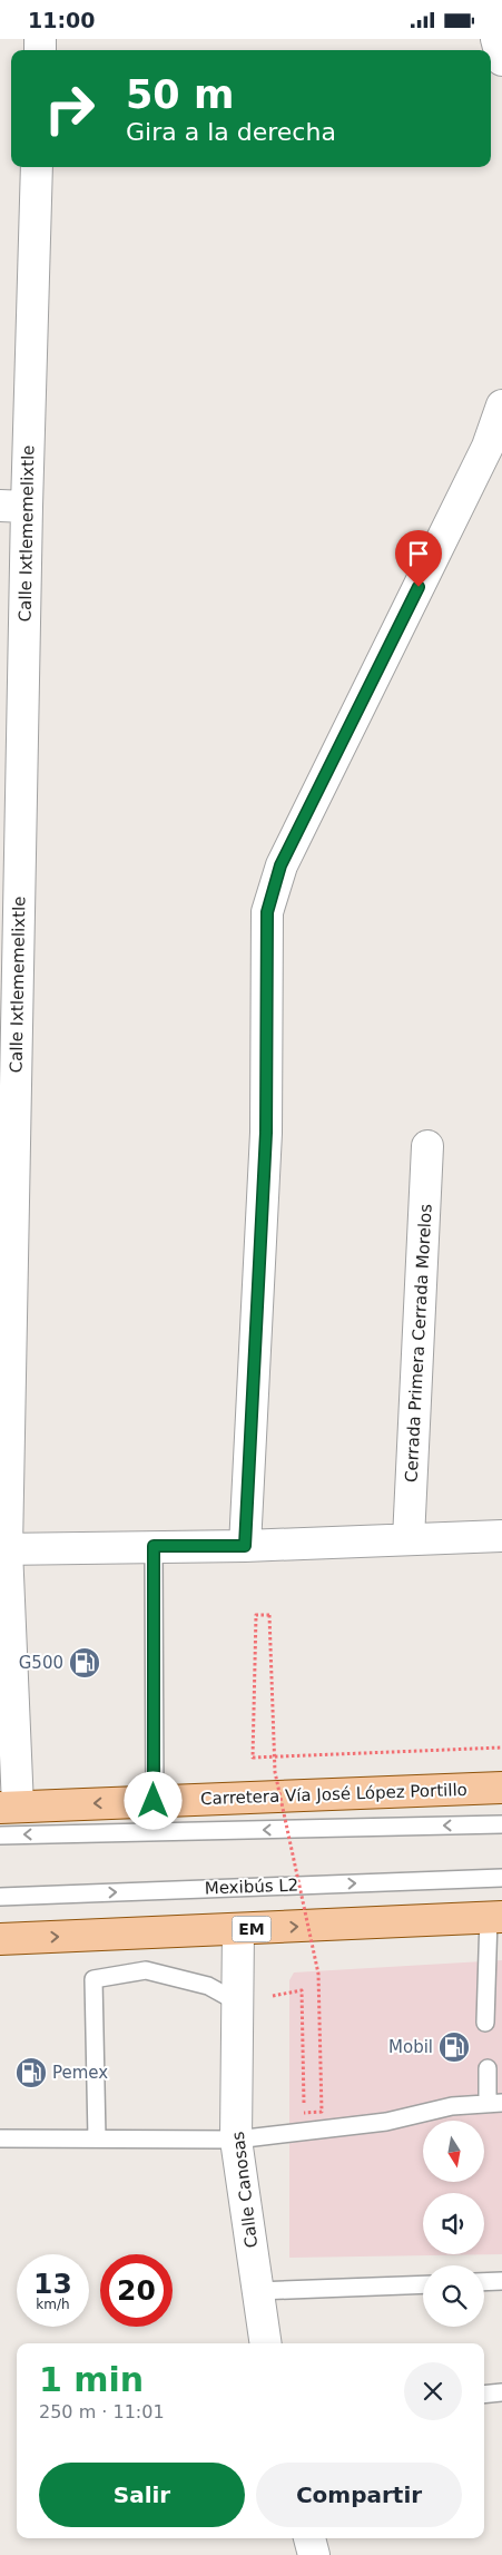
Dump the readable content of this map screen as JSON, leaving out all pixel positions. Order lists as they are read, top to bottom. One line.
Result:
{"streets":{"main road":["Carretera Vía José López Portillo","EM"],"street":["Calle Ixtlememelixtle","Cerrada Primera Cerrada Morelos","Calle Canosas"],"lane":["Mexibús L2"]},"crossings":[["Calle Ixtlememelixtle","Carretera Vía José López Portillo"],["EM","Calle Canosas"]],"places":{"fuel station":["G500","Mobil","Pemex"]},"north":"bottom","page":{"status":"11:00","turn":["50 m","Gira a la derecha"],"speed":"13 km/h","limit":"20","heading":["1 min","250 m · 11:01"],"buttons":["Salir","Compartir"]}}
